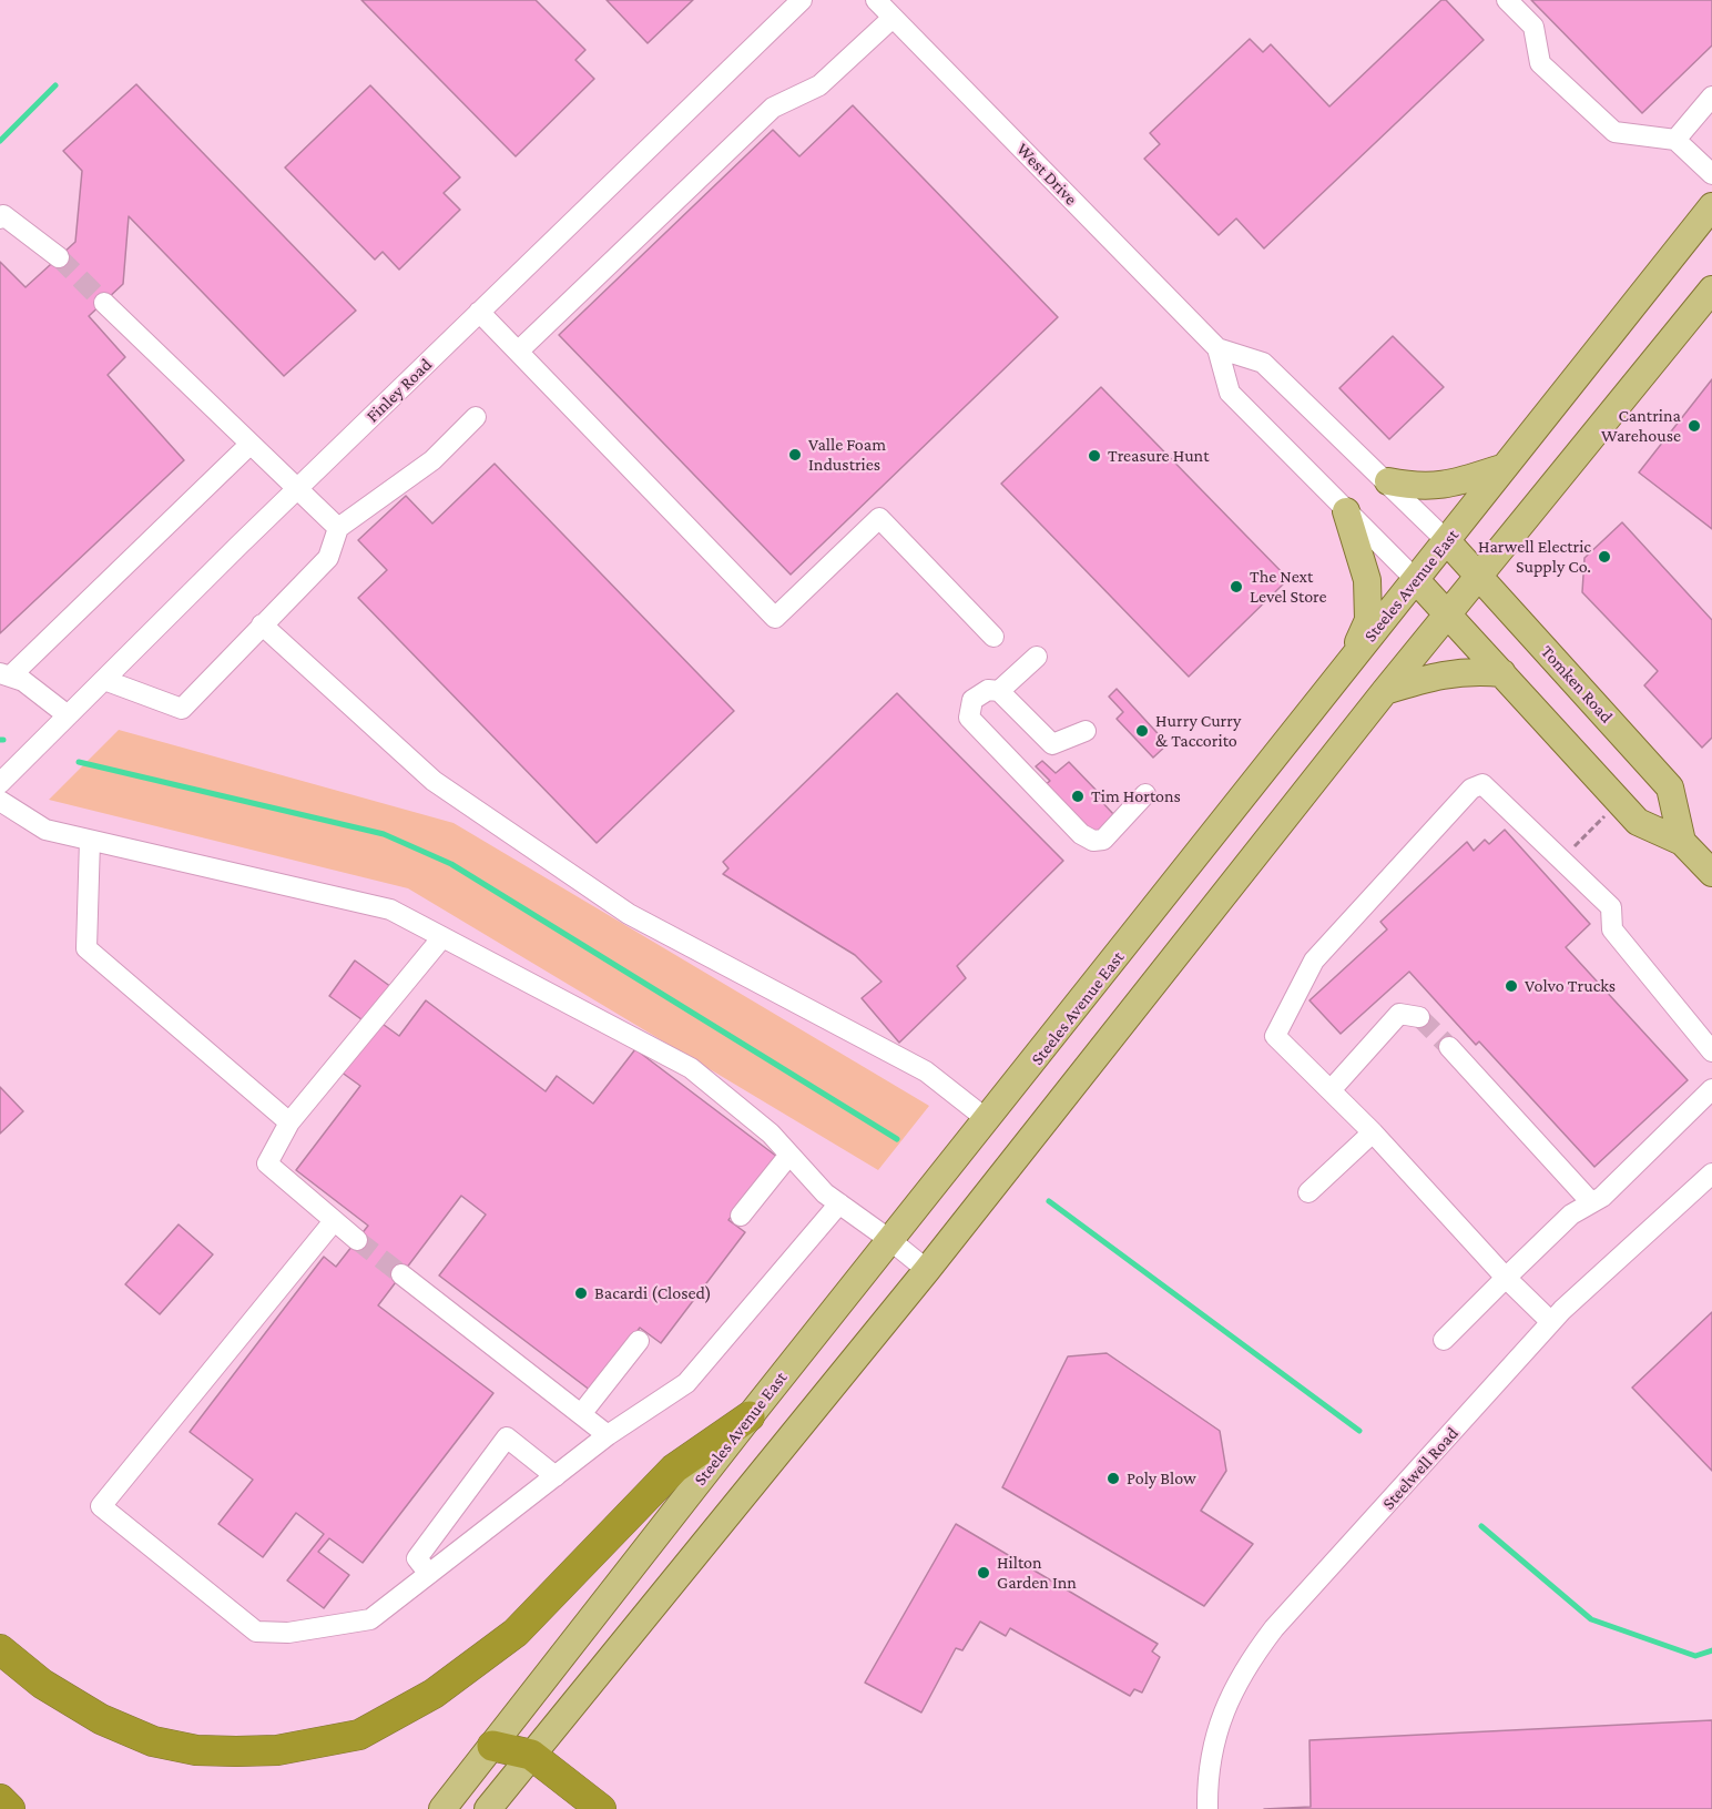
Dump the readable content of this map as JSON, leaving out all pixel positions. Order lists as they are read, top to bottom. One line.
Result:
{"streets":{"main road":["Steeles Avenue East","Tomken Road"],"street":["West Drive","Finley Road","Steelwell Road"]},"crossings":[["West Drive","Steeles Avenue East"],["West Drive","Tomken Road"],["Steeles Avenue East","Tomken Road"]],"places":["Cantrina Warehouse","Valle Foam Industries","Treasure Hunt","Harwell Electric Supply Co.","The Next Level Store","Hurry Curry & Taccorito","Tim Hortons","Volvo Trucks","Bacardi (Closed)","Poly Blow","Hilton Garden Inn"]}
